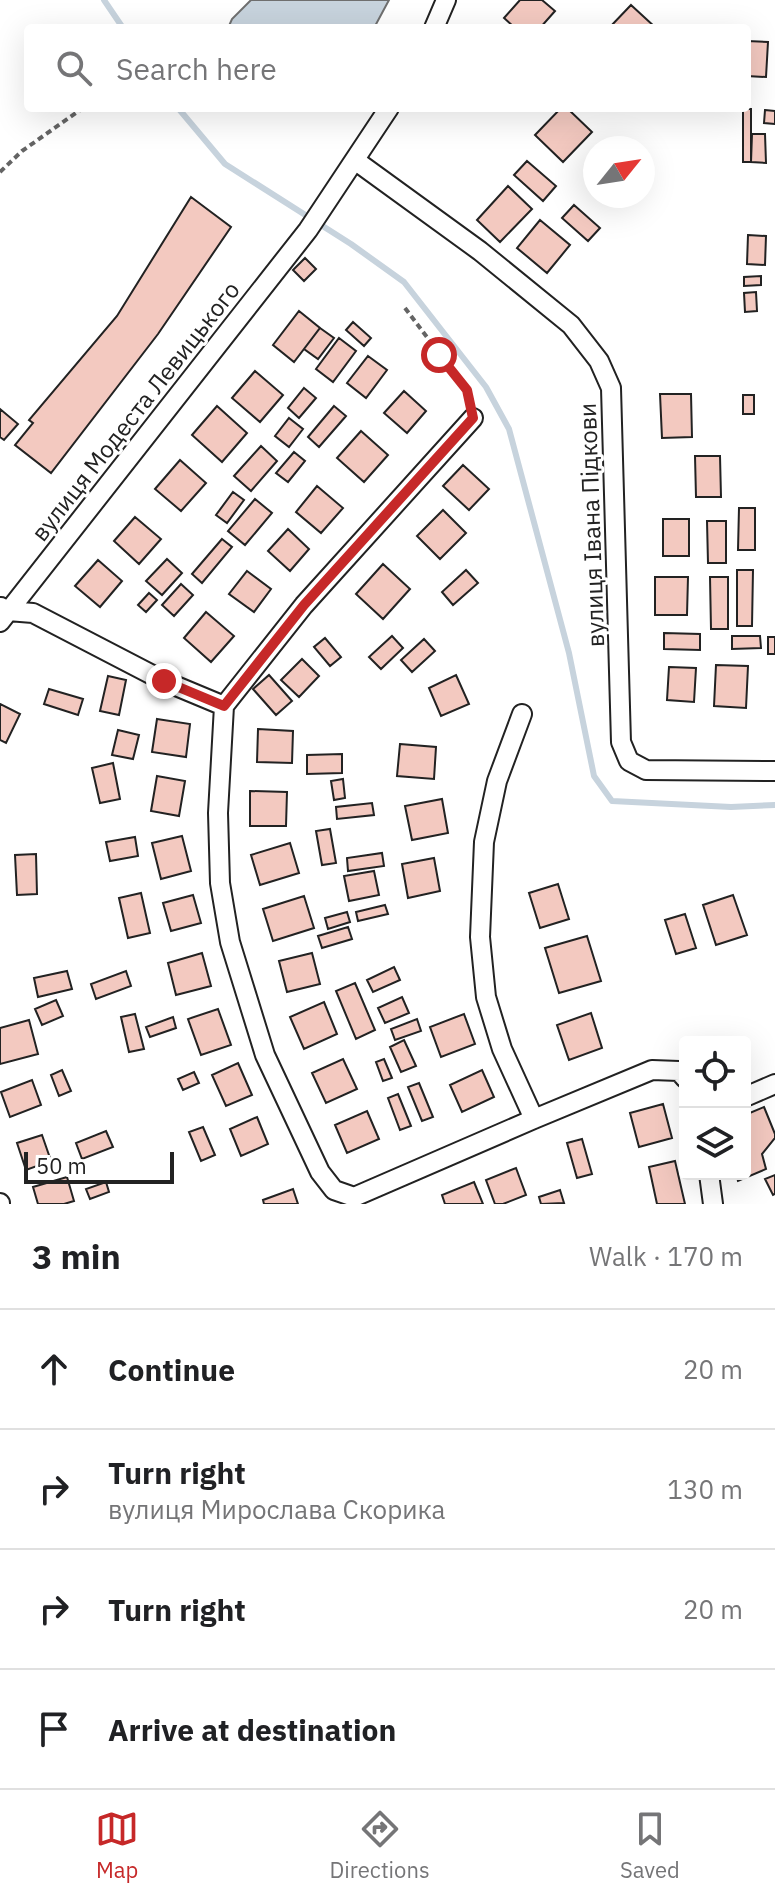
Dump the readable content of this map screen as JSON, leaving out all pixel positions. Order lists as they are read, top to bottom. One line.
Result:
{"streets":{"street":["вулиця Модеста Левицького","вулиця Івана Підкови"]},"crossings":[["вулиця Модеста Левицького","вулиця Івана Підкови"]],"scale_bar":"50 m","north":"top right","page":{"search":"Search here","scale":"50 m","heading":["3 min","Walk · 170 m"],"list":[["Continue","20 m"],["Turn right","вулиця Мирослава Скорика","130 m"],["Turn right","20 m"],"Arrive at destination"],"nav":["Map","Directions","Saved"]}}
